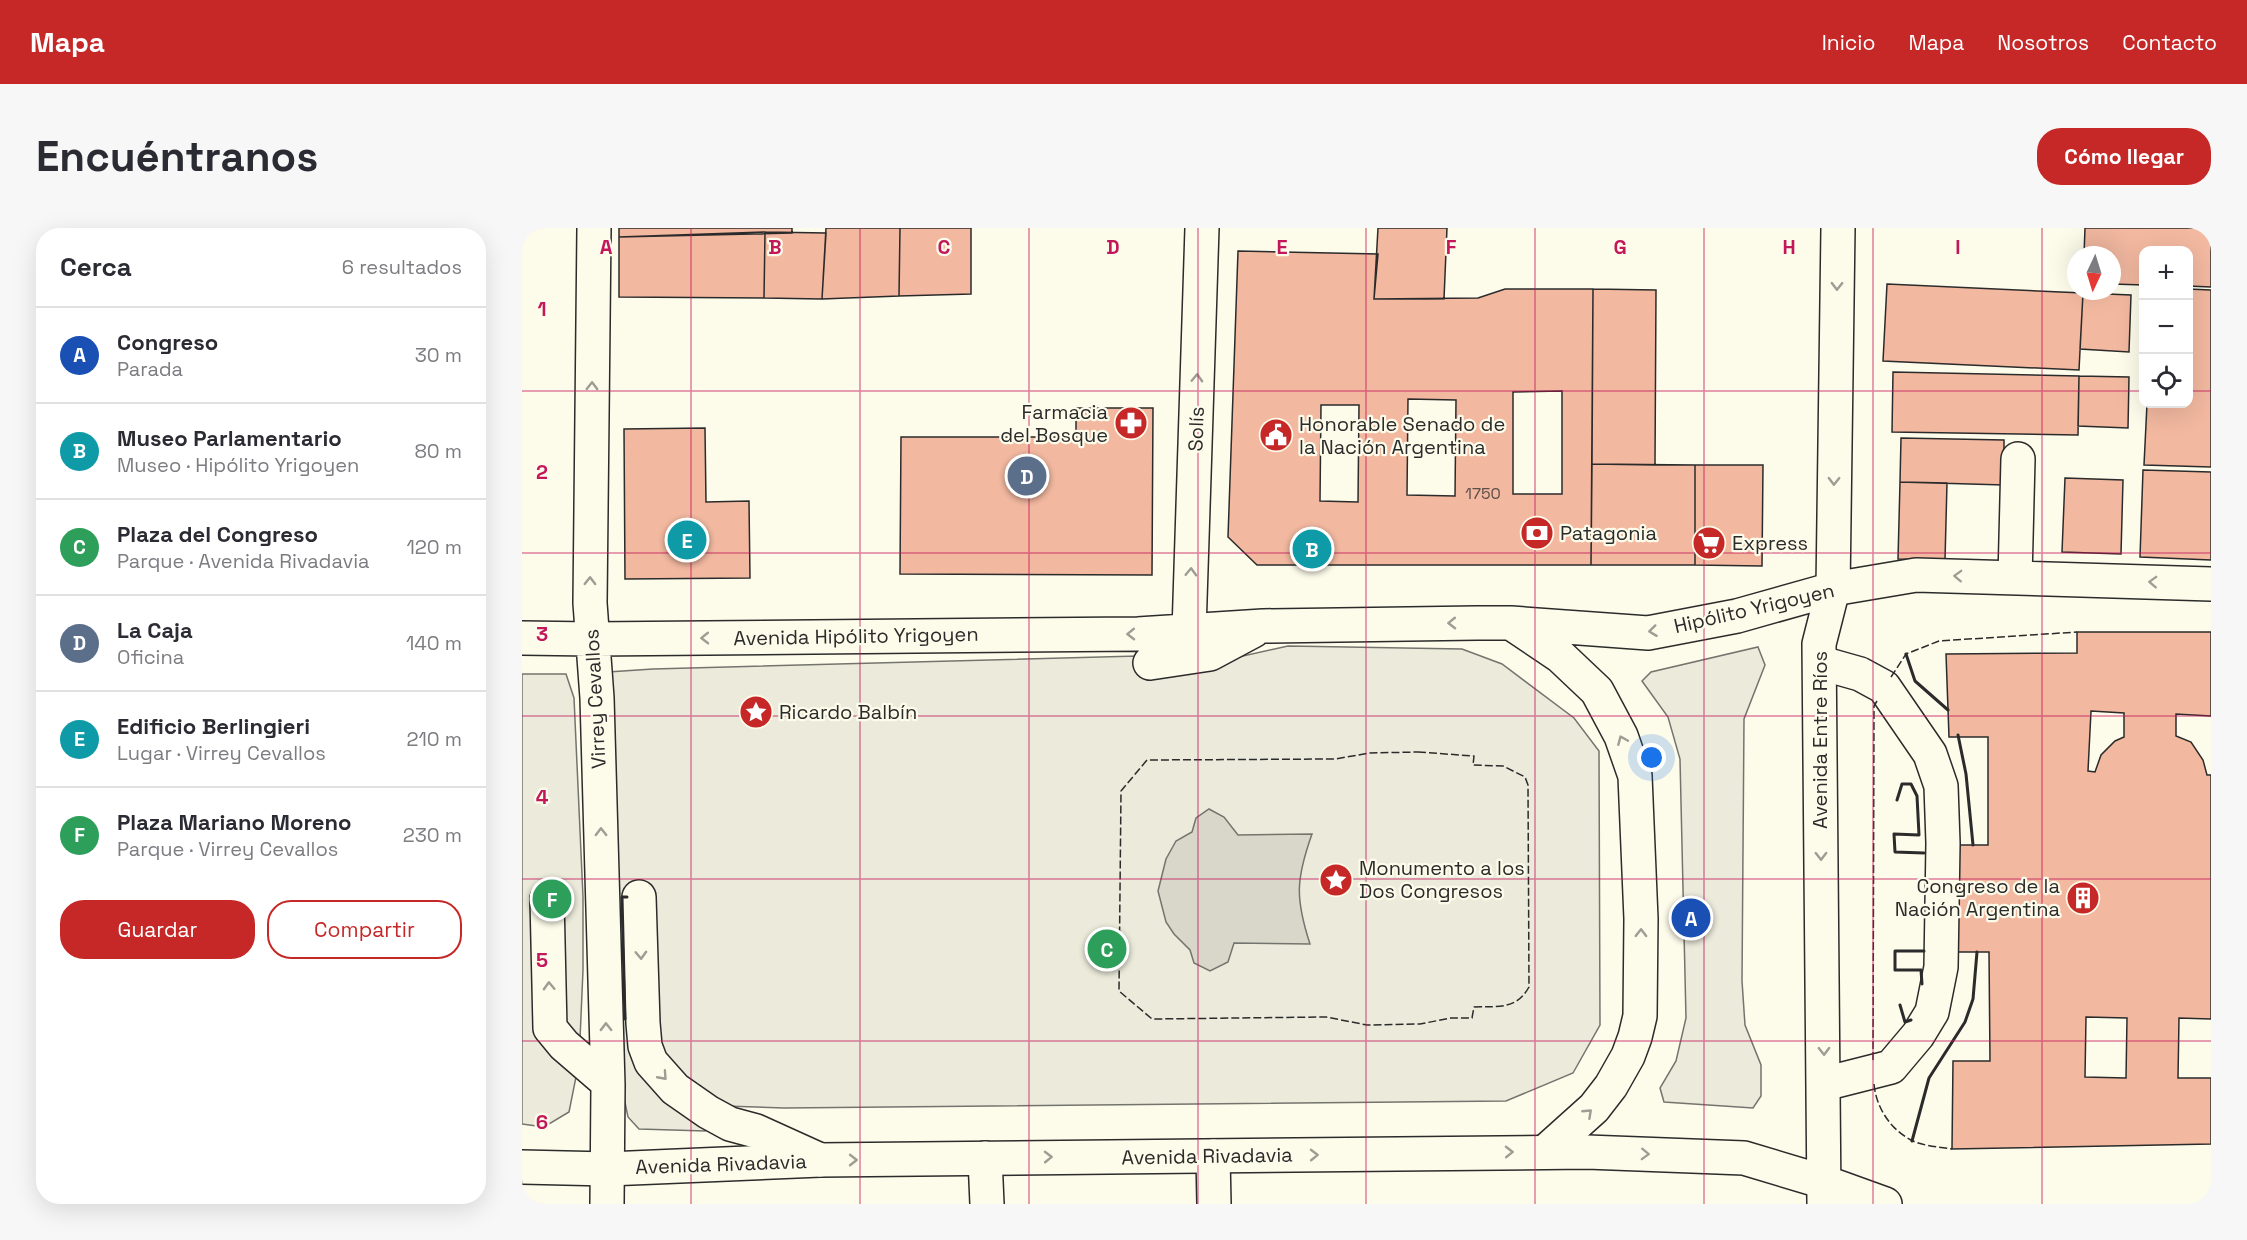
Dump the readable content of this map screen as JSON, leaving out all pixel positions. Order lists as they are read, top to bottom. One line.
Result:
{"streets":{"street":["Solís","Hipólito Yrigoyen","Avenida Hipólito Yrigoyen","Virrey Cevallos","Avenida Entre Ríos","Avenida Rivadavia"]},"crossings":[["Solís","Hipólito Yrigoyen"],["Solís","Avenida Hipólito Yrigoyen"],["Hipólito Yrigoyen","Avenida Hipólito Yrigoyen"],["Hipólito Yrigoyen","Avenida Entre Ríos"],["Avenida Hipólito Yrigoyen","Virrey Cevallos"],["Virrey Cevallos","Avenida Rivadavia"],["Avenida Entre Ríos","Avenida Rivadavia"]],"one_way":["Solís","Hipólito Yrigoyen","Avenida Hipólito Yrigoyen","Virrey Cevallos","Avenida Entre Ríos","Avenida Rivadavia"],"places":{"pharmacy":["Farmacia del Bosque"],"public building":["Honorable Senado de la Nación Argentina"],"bank":["Patagonia"],"supermarket":["Express"],"place":["Ricardo Balbín","Monumento a los Dos Congresos"],"building":["Congreso de la Nación Argentina"]},"house_numbers":["1750"],"north":"bottom","page":{"header":"Mapa","nav":["Inicio","Mapa","Nosotros","Contacto"],"buttons":["Cómo llegar",["Guardar","Compartir"]],"title":"Encuéntranos","heading":["Cerca","6 resultados"],"map_buttons":["+","−"],"list":[{"mark":"A","name":"Congreso","note":"Parada","value":"30 m"},{"mark":"B","name":"Museo Parlamentario","note":"Museo · Hipólito Yrigoyen","value":"80 m"},{"mark":"C","name":"Plaza del Congreso","note":"Parque · Avenida Rivadavia","value":"120 m"},{"mark":"D","name":"La Caja","note":"Oficina","value":"140 m"},{"mark":"E","name":"Edificio Berlingieri","note":"Lugar · Virrey Cevallos","value":"210 m"},{"mark":"F","name":"Plaza Mariano Moreno","note":"Parque · Virrey Cevallos","value":"230 m"}],"pins":["D","E","B","F","A","C"]},"grid":{"columns":["A","B","C","D","E","F","G","H","I"],"rows":["1","2","3","4","5","6"]}}
